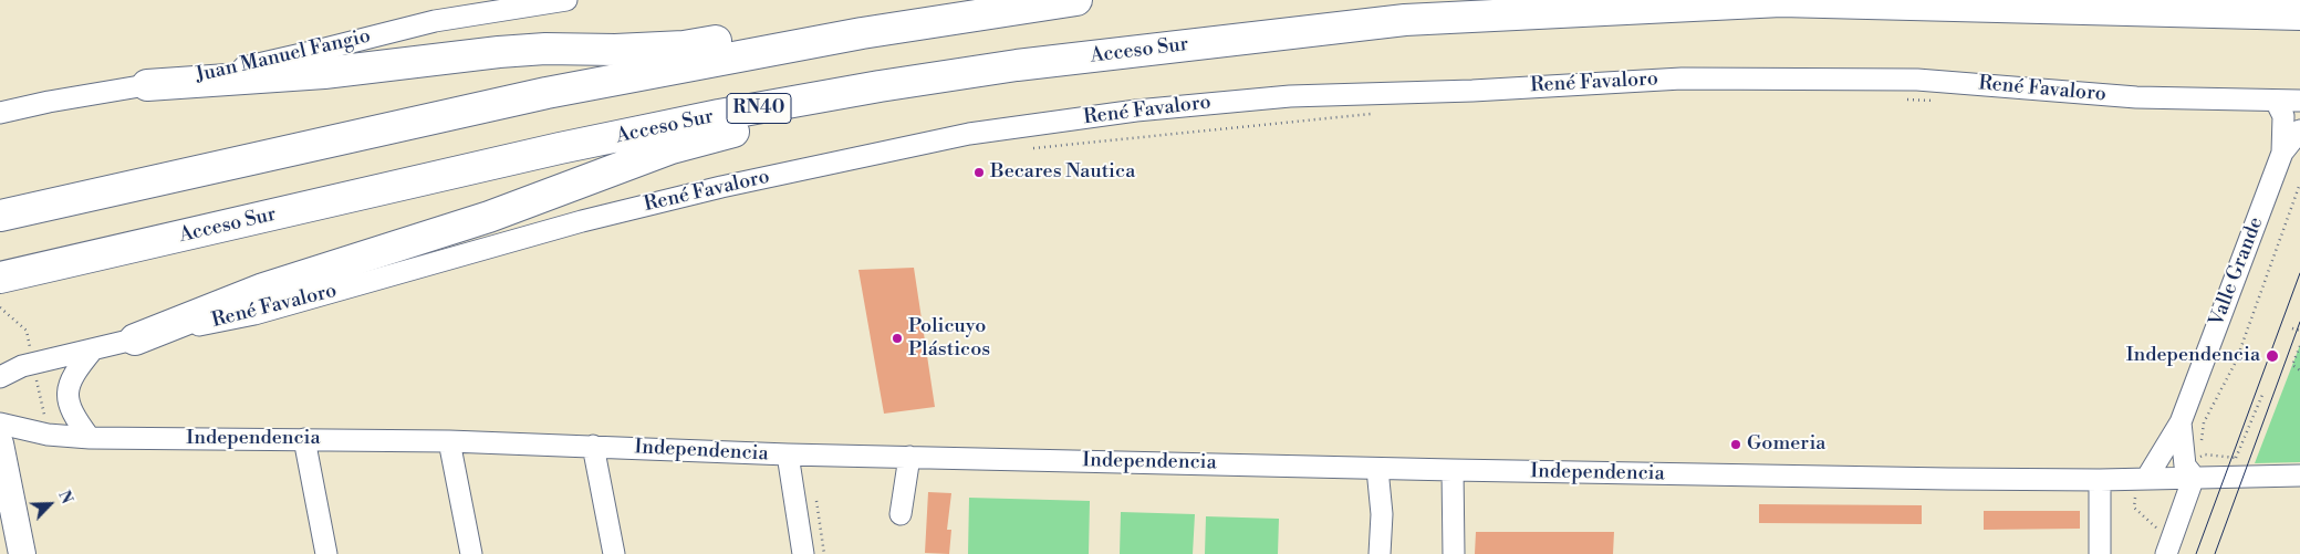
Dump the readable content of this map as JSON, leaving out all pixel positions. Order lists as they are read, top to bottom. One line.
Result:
{"streets":{"highway":["Acceso Sur","RN40"],"street":["Juan Manuel Fangio","René Favaloro","Valle Grande","Independencia"]},"crossings":[["Valle Grande","Independencia"]],"places":["Becares Nautica","Policuyo Plásticos","Independencia","Gomeria"],"north":"top right"}
